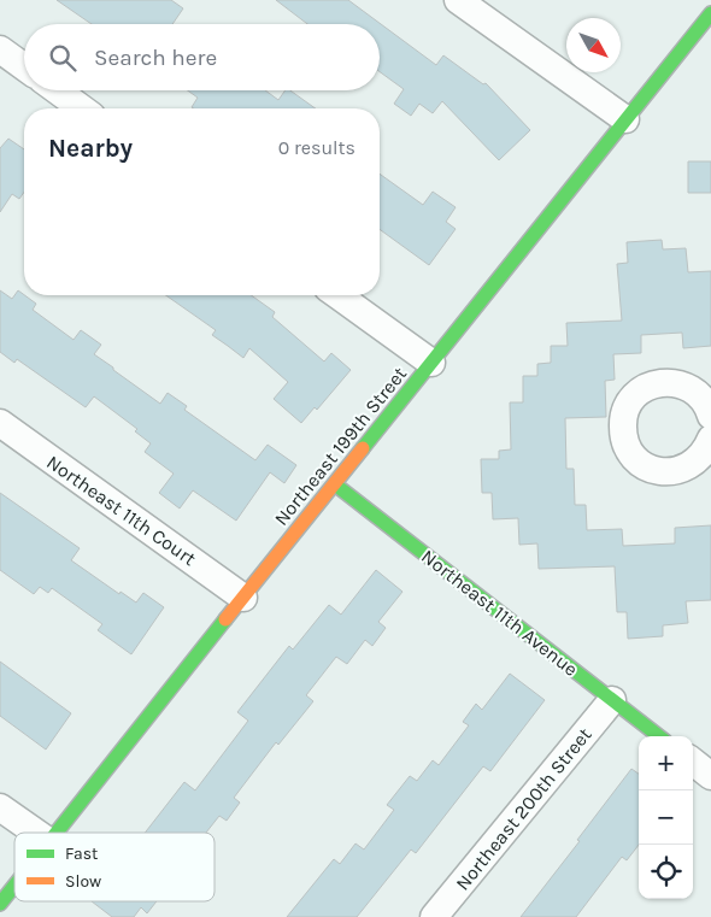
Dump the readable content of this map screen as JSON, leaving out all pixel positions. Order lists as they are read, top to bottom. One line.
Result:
{"streets":{"street":["Northeast 199th Street","Northeast 11th Court","Northeast 11th Avenue","Northeast 200th Street"]},"crossings":[["Northeast 199th Street","Northeast 11th Court"],["Northeast 199th Street","Northeast 11th Avenue"],["Northeast 11th Avenue","Northeast 200th Street"]],"legend":["Fast","Slow"],"north":"bottom right","page":{"search":"Search here","heading":["Nearby","0 results"],"map_buttons":["+","−"]}}
